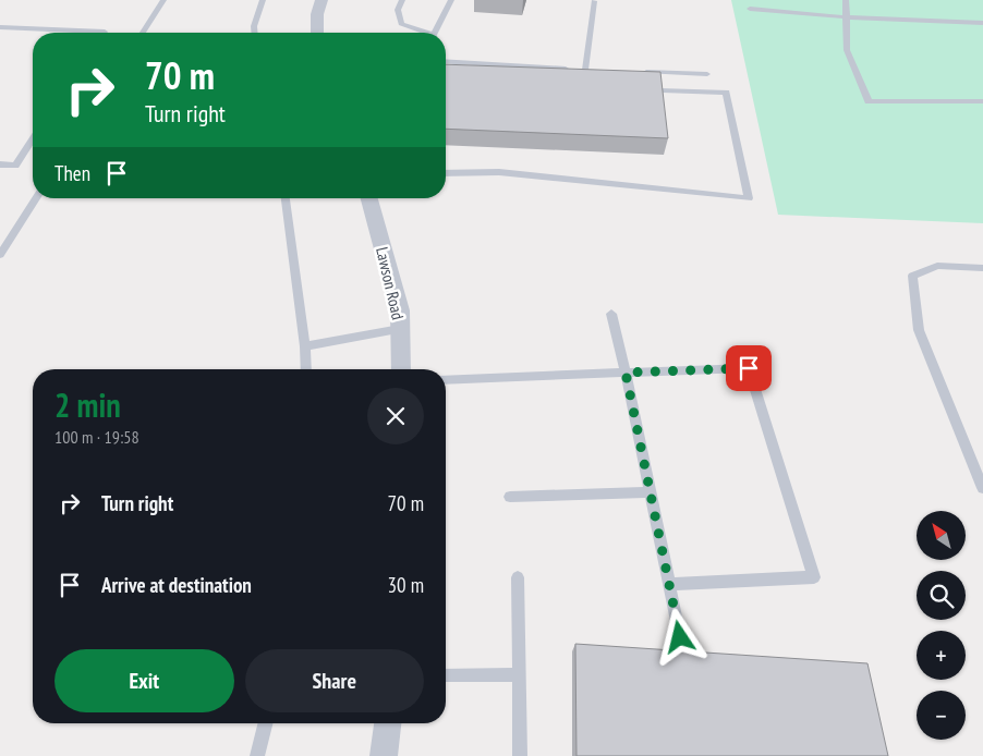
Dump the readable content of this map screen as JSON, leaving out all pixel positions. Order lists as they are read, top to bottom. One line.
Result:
{"streets":{"street":["Lawson Road"]},"north":"top left","page":{"turn":["70 m","Turn right"],"then":"Then","heading":["2 min","100 m · 19:58"],"list":[{"name":"Turn right","value":"70 m"},{"name":"Arrive at destination","value":"30 m"}],"map_buttons":["+","−"],"buttons":["Exit","Share"]}}
